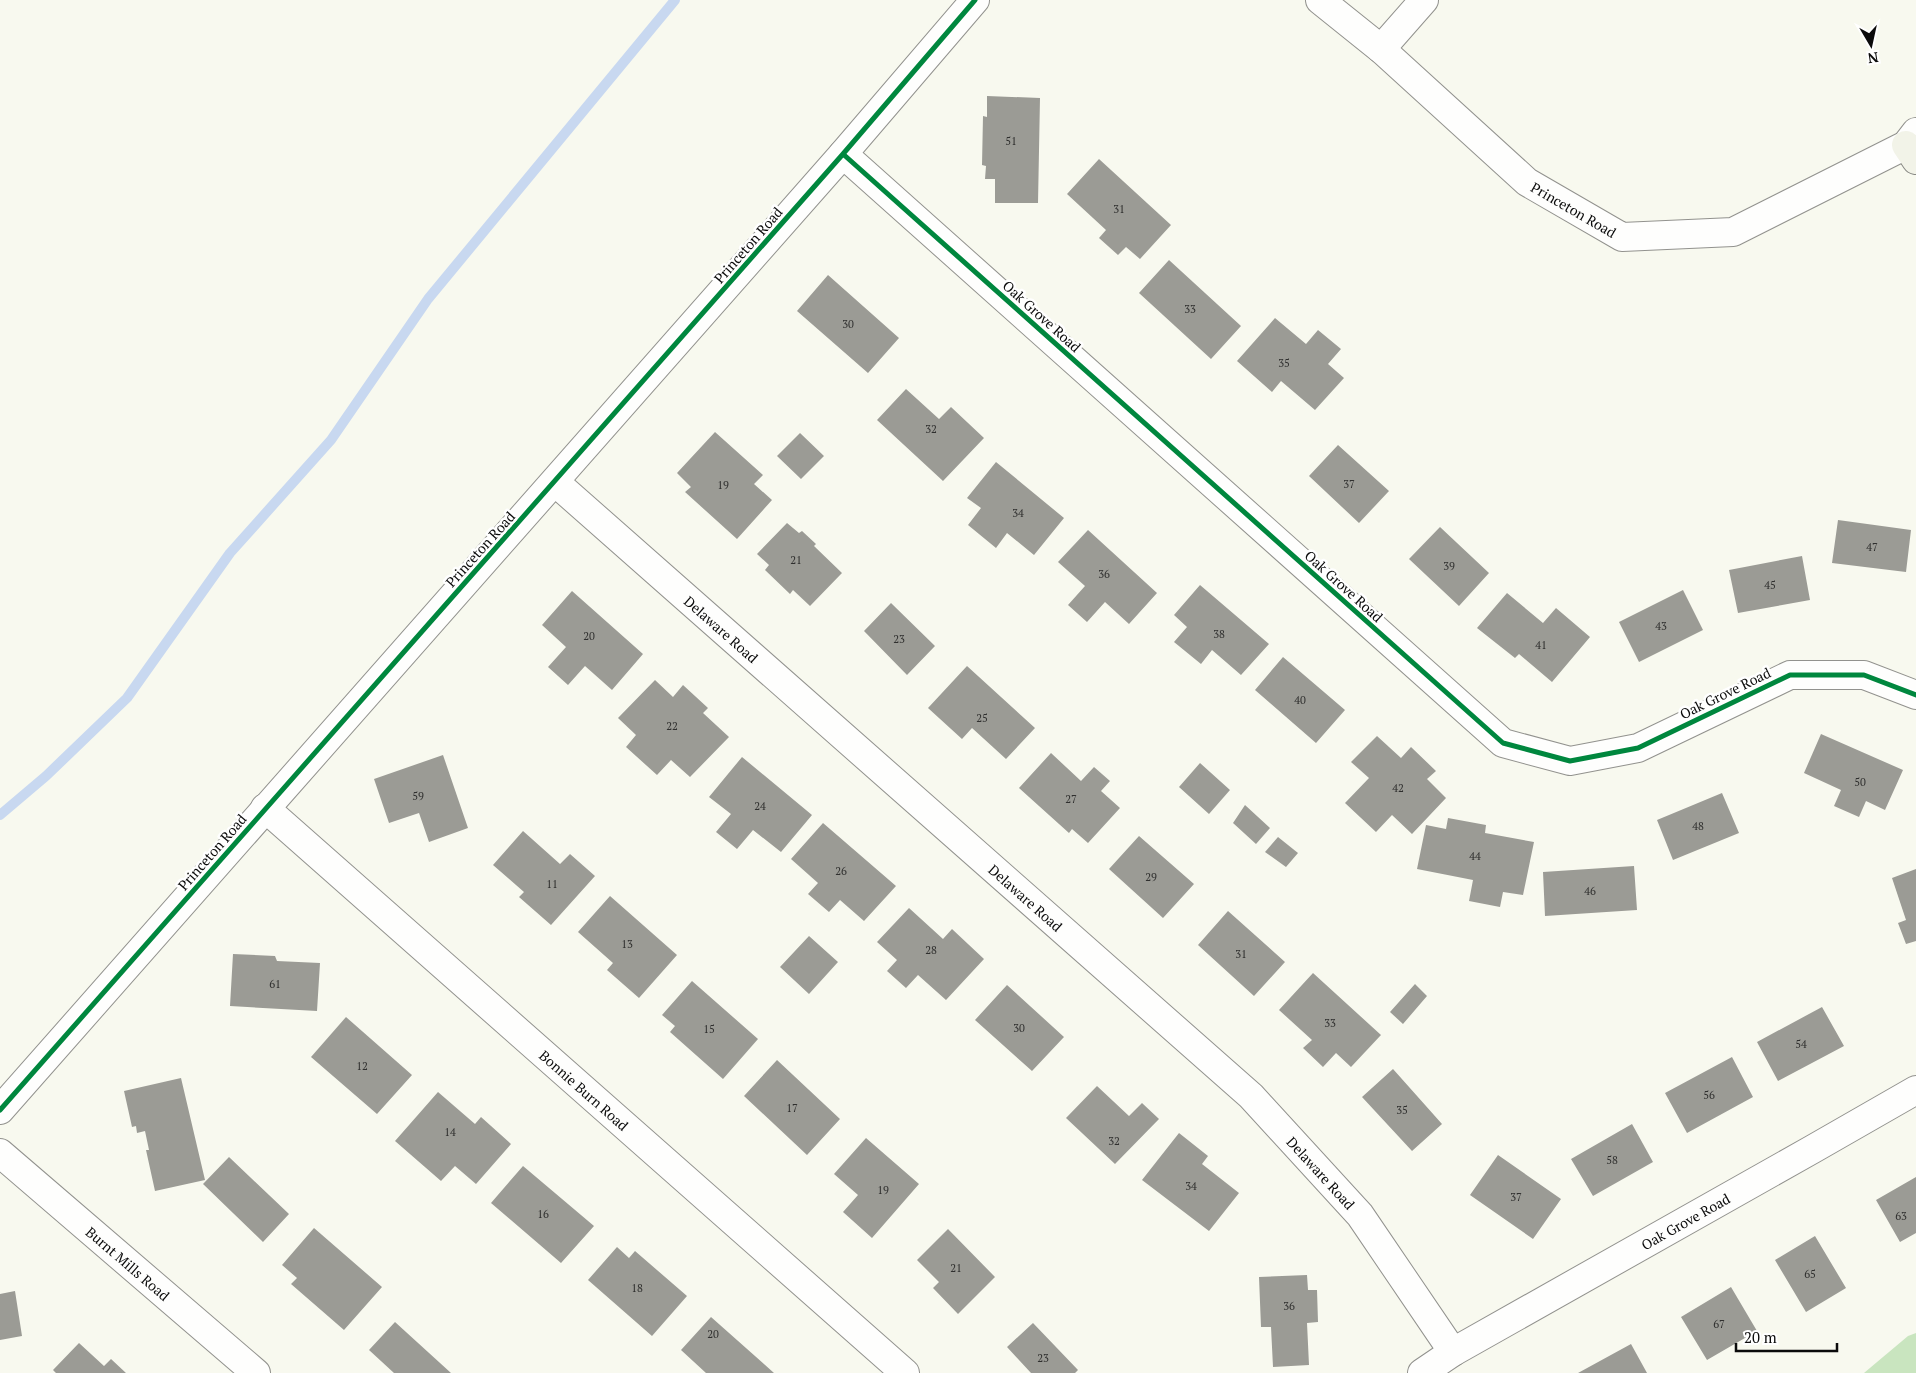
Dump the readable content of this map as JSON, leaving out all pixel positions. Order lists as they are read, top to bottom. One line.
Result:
{"streets":{"street":["Princeton Road","Oak Grove Road","Delaware Road","Bonnie Burn Road","Burnt Mills Road"]},"crossings":[["Princeton Road","Oak Grove Road"],["Princeton Road","Delaware Road"],["Princeton Road","Bonnie Burn Road"],["Oak Grove Road","Delaware Road"]],"house_numbers":["51","31","33","30","35","32","37","19","34","47","21","39","36","45","43","38","20","23","41","40","25","22","50","42","59","27","24","48","44","26","29","11","46","13","28","31","61","33","30","15","54","12","56","17","35","14","32","58","34","19","37","16","63","21","65","18","36","67","20","23"],"scale_bar":"20 m","north":"bottom"}
